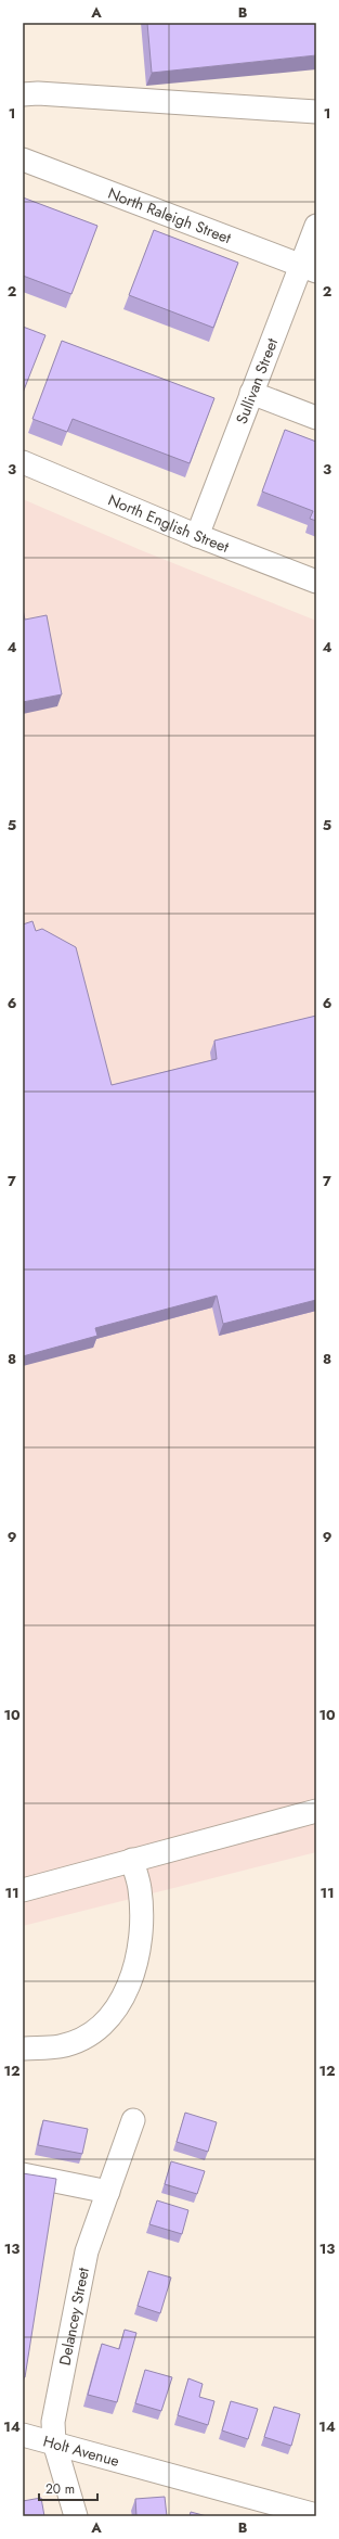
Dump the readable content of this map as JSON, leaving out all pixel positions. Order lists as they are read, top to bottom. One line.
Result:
{"streets":{"street":["North Raleigh Street","Sullivan Street","North English Street","Delancey Street","Holt Avenue"]},"crossings":[["North Raleigh Street","Sullivan Street"],["Sullivan Street","North English Street"],["Delancey Street","Holt Avenue"]],"scale_bar":"20 m","grid":{"columns":["A","B"],"rows":["1","2","3","4","5","6","7","8","9","10","11","12","13","14"]}}
